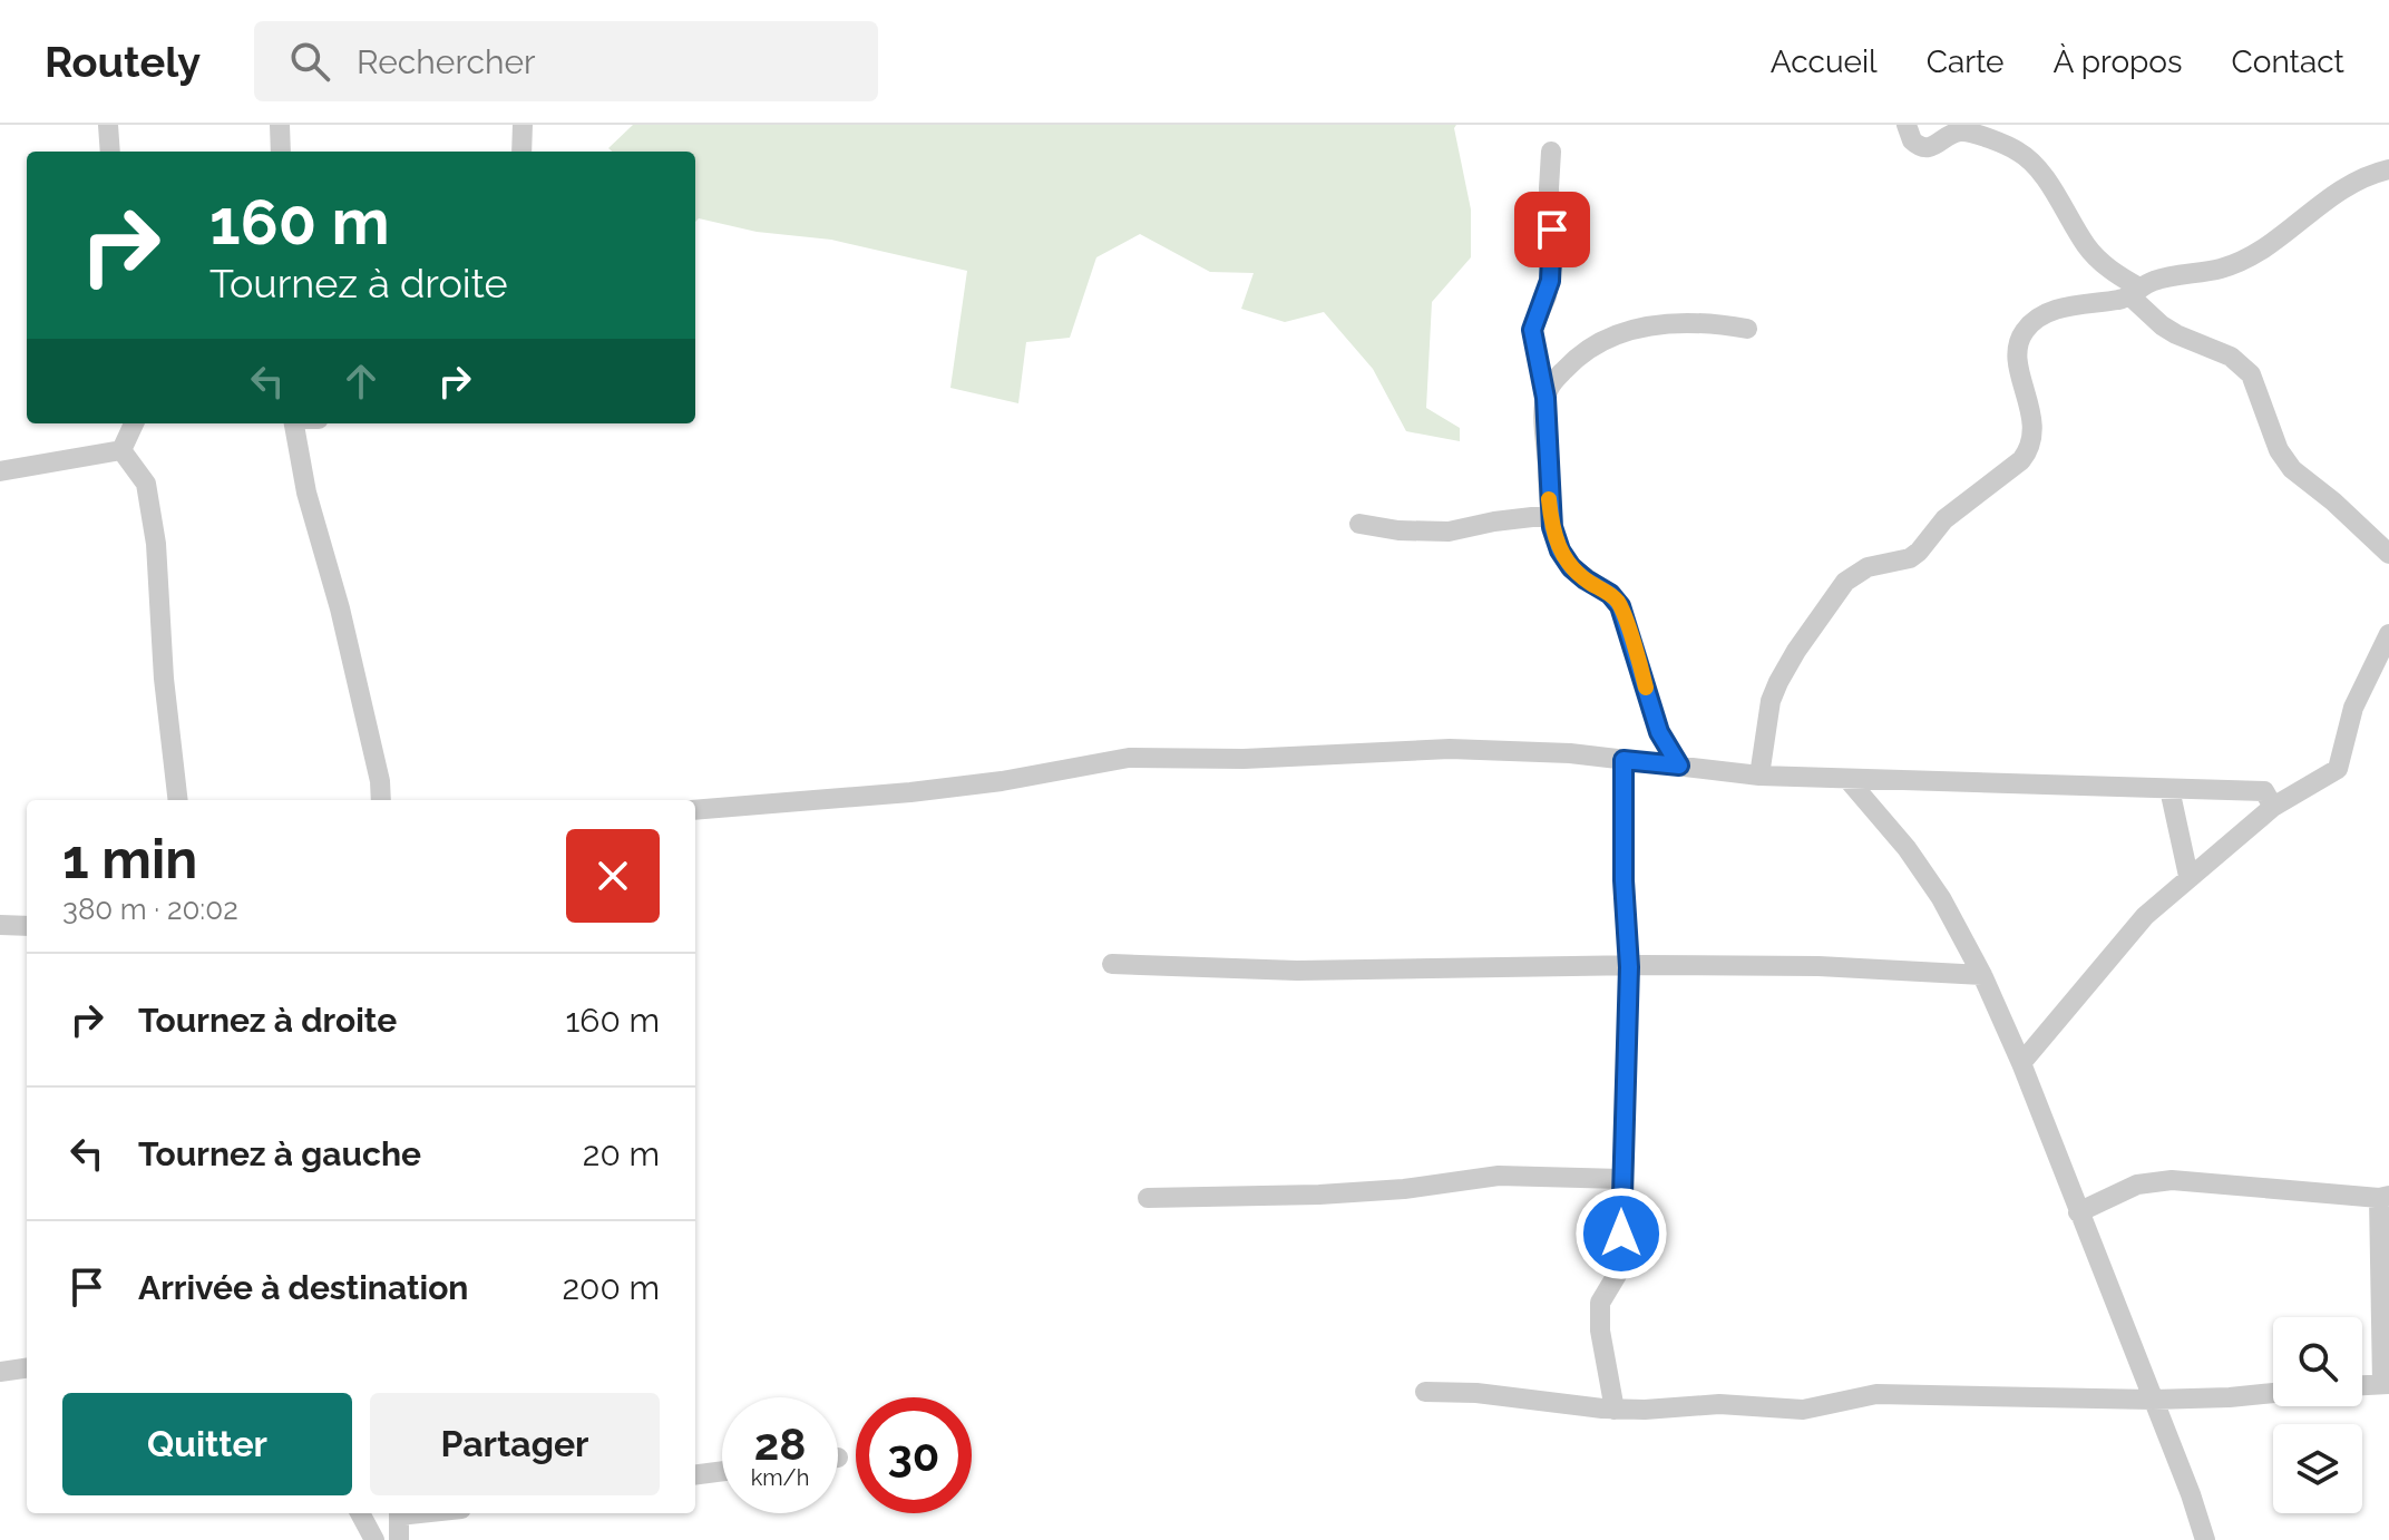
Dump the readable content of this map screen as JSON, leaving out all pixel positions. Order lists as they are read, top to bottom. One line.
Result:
{"page":{"header":"Routely","search":"Rechercher","nav":["Accueil","Carte","À propos","Contact"],"turn":["160 m","Tournez à droite"],"heading":["1 min","380 m · 20:02"],"list":[{"name":"Tournez à droite","value":"160 m"},{"name":"Tournez à gauche","value":"20 m"},{"name":"Arrivée à destination","value":"200 m"}],"buttons":["Quitter","Partager"],"speed":"28 km/h","limit":"30"}}
